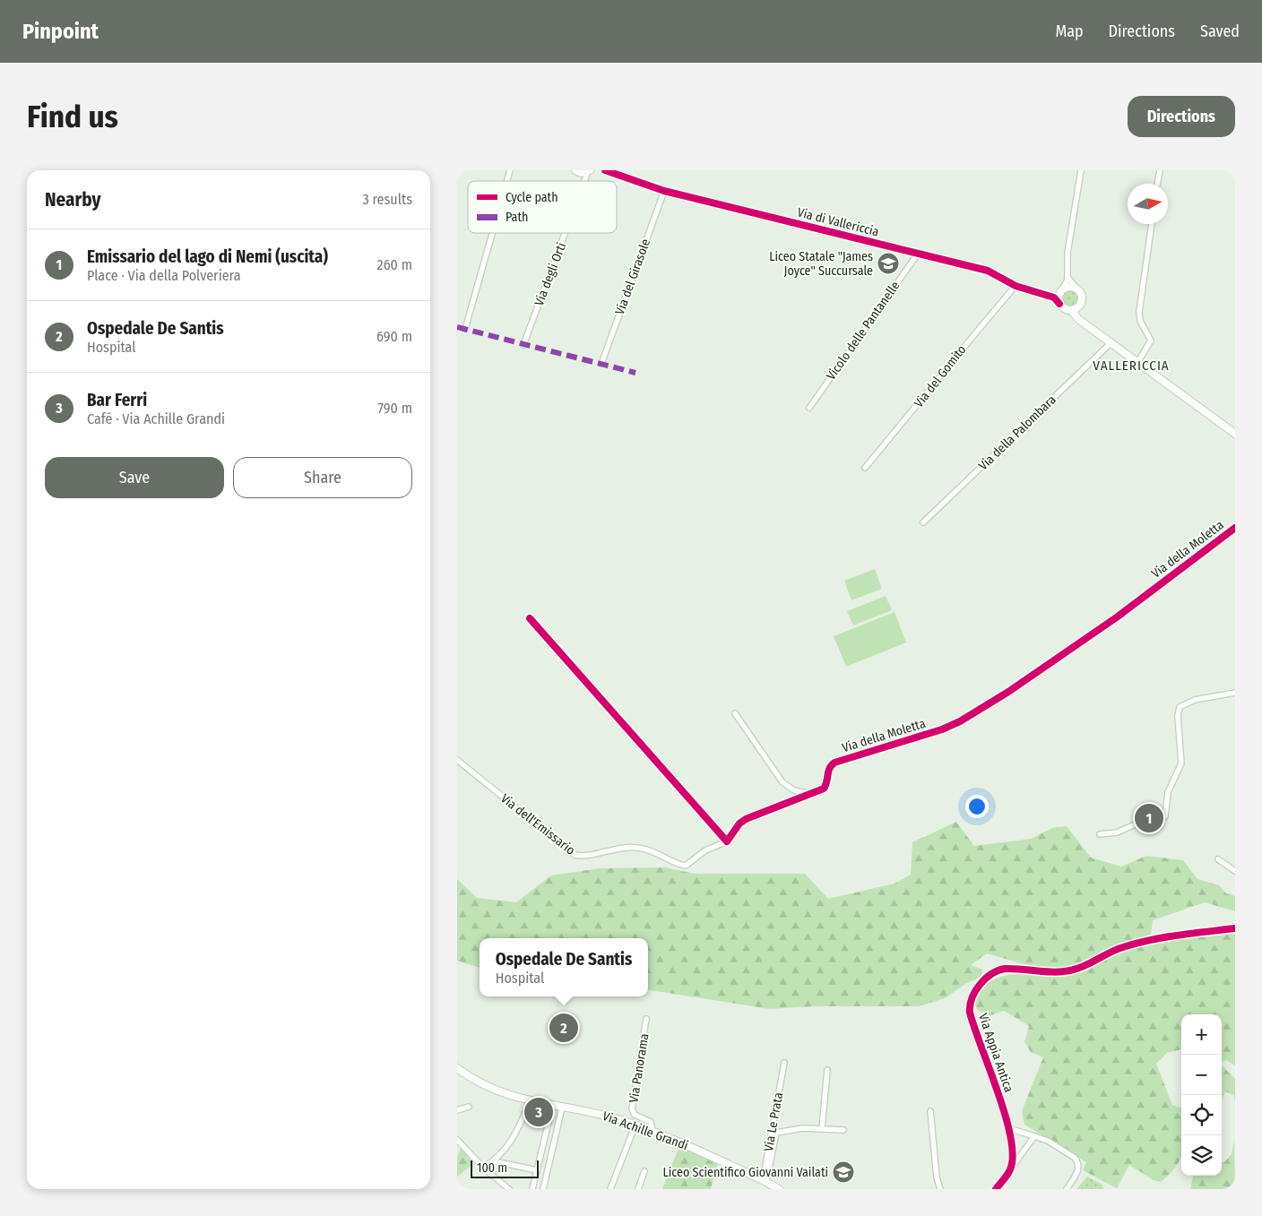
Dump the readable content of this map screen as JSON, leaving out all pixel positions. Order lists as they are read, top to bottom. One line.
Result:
{"streets":{"street":["Via di Vallericcia","Via degli Orti","Via del Girasole","Vicolo delle Pantanelle","Via del Gomito","Via della Palombara","Via della Moletta","Via dell'Emissario","Via Appia Antica","Via Panorama","Via Le Prata","Via Achille Grandi"]},"crossings":[["Via di Vallericcia","Via del Girasole"],["Via di Vallericcia","Vicolo delle Pantanelle"],["Via di Vallericcia","Via del Gomito"],["Via di Vallericcia","Via della Palombara"],["Via della Moletta","Via dell'Emissario"],["Via Panorama","Via Achille Grandi"],["Via Le Prata","Via Achille Grandi"]],"districts":["VALLERICCIA"],"places":{"school or university":["Liceo Statale \"James Joyce\" Succursale","Liceo Scientifico Giovanni Vailati"]},"legend":["Cycle path","Path"],"scale_bar":"100 m","north":"right","page":{"header":"Pinpoint","nav":["Map","Directions","Saved"],"buttons":["Directions",["Save","Share"]],"title":"Find us","heading":["Nearby","3 results"],"list":[{"mark":"1","name":"Emissario del lago di Nemi (uscita)","note":"Place · Via della Polveriera","value":"260 m"},{"mark":"2","name":"Ospedale De Santis","note":"Hospital","value":"690 m"},{"mark":"3","name":"Bar Ferri","note":"Café · Via Achille Grandi","value":"790 m"}],"pins":["1","2","3"],"popup":["Ospedale De Santis","Hospital"],"map_buttons":["+","−"],"scale":"100 m"}}
